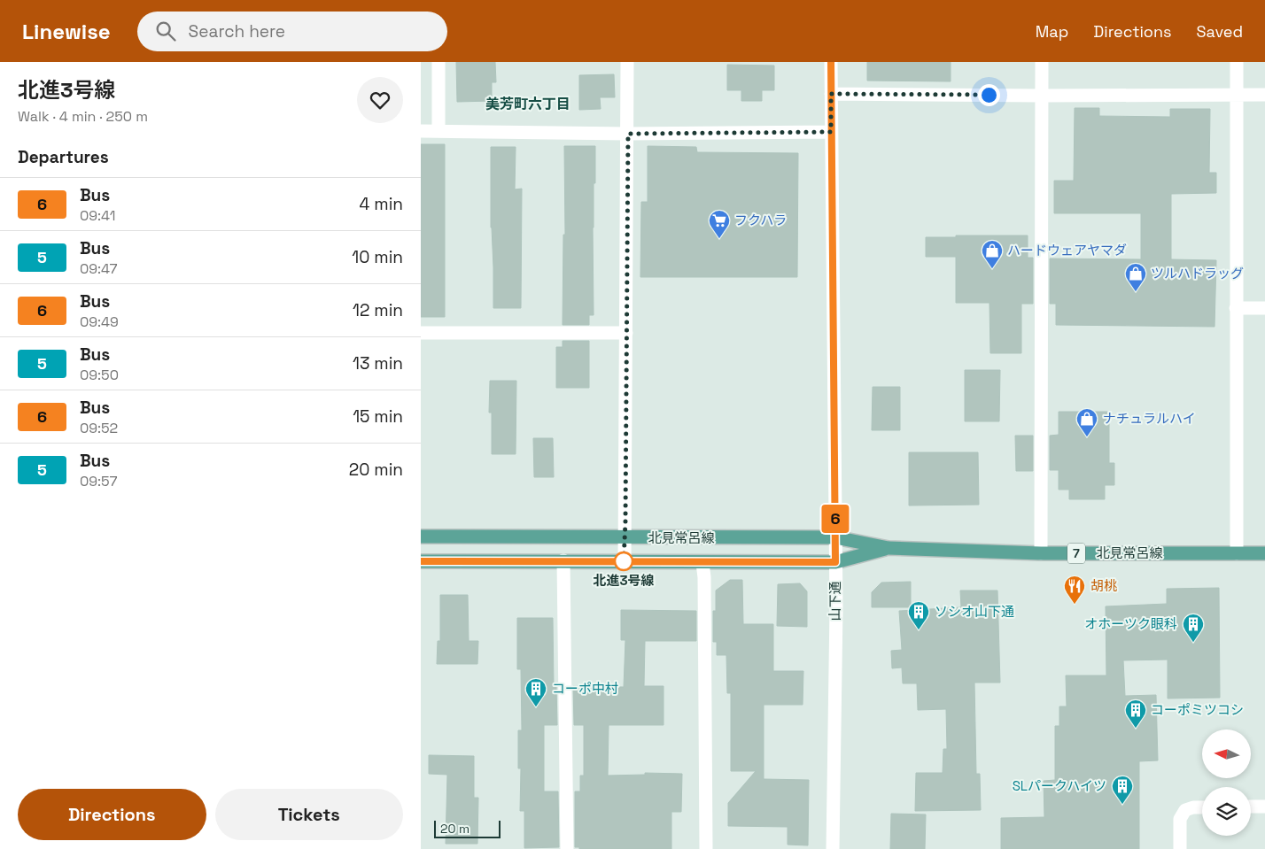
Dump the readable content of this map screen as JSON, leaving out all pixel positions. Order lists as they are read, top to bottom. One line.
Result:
{"streets":{"main road":["北見常呂線","7"],"street":["山下通"]},"crossings":[["北見常呂線","山下通"]],"districts":["美芳町六丁目"],"places":{"supermarket":["フクハラ"],"shop":["ハードウェアヤマダ","ツルハドラッグ","ナチュラルハイ"],"other":["北進3号線"],"restaurant":["胡桃"],"building":["ソシオ山下通","オホーツク眼科","コーポ中村","コーポミツコシ","SLパークハイツ"]},"lines":["bus line 6"],"scale_bar":"20 m","north":"left","page":{"header":"Linewise","search":"Search here","nav":["Map","Directions","Saved"],"heading":[["北進3号線","Walk · 4 min · 250 m"],"Departures"],"on_map":"6","list":[{"mark":"6","name":"Bus","note":"09:41","value":"4 min"},{"mark":"5","name":"Bus","note":"09:47","value":"10 min"},{"mark":"6","name":"Bus","note":"09:49","value":"12 min"},{"mark":"5","name":"Bus","note":"09:50","value":"13 min"},{"mark":"6","name":"Bus","note":"09:52","value":"15 min"},{"mark":"5","name":"Bus","note":"09:57","value":"20 min"}],"buttons":["Directions","Tickets"],"scale":"20 m"}}
